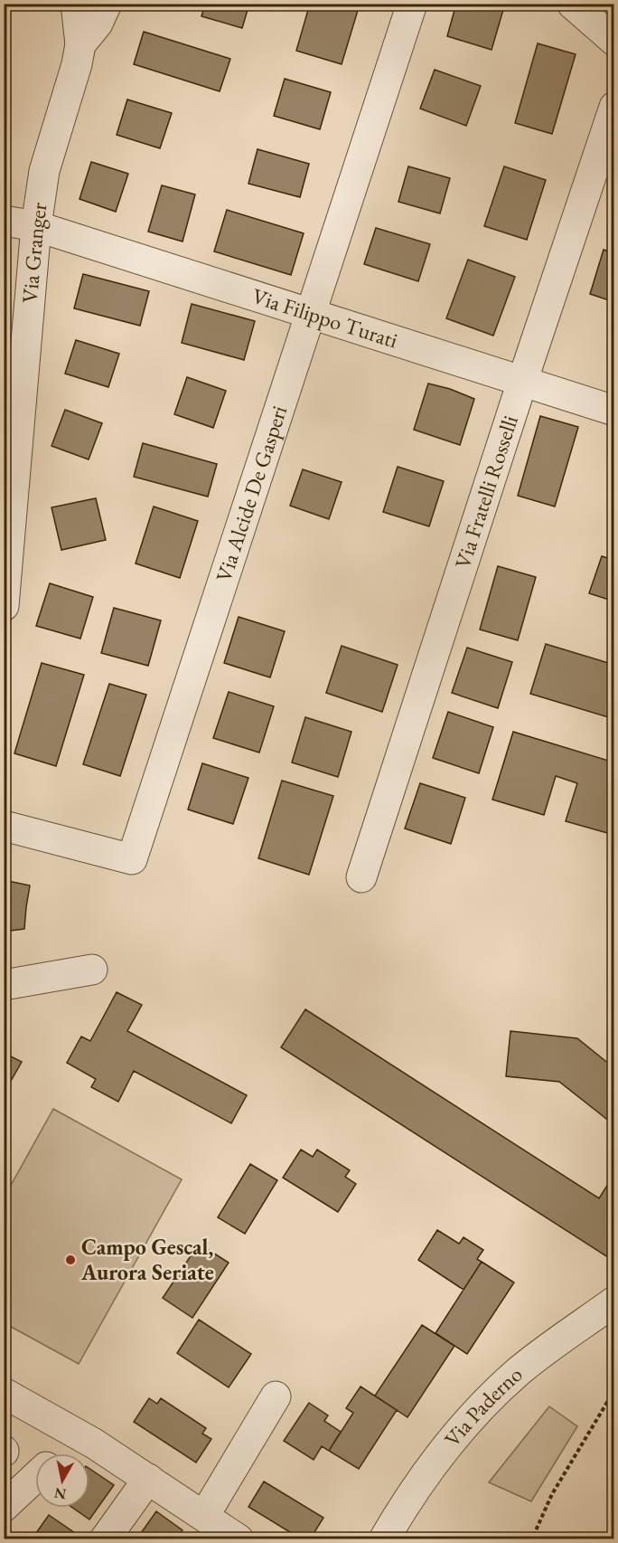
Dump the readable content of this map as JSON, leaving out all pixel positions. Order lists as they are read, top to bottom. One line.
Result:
{"streets":{"street":["Via Granger","Via Filippo Turati","Via Fratelli Rosselli","Via Alcide De Gasperi","Via Paderno"]},"crossings":[["Via Granger","Via Filippo Turati"],["Via Filippo Turati","Via Fratelli Rosselli"],["Via Filippo Turati","Via Alcide De Gasperi"]],"places":["Campo Gescal, Aurora Seriate"],"north":"bottom"}
